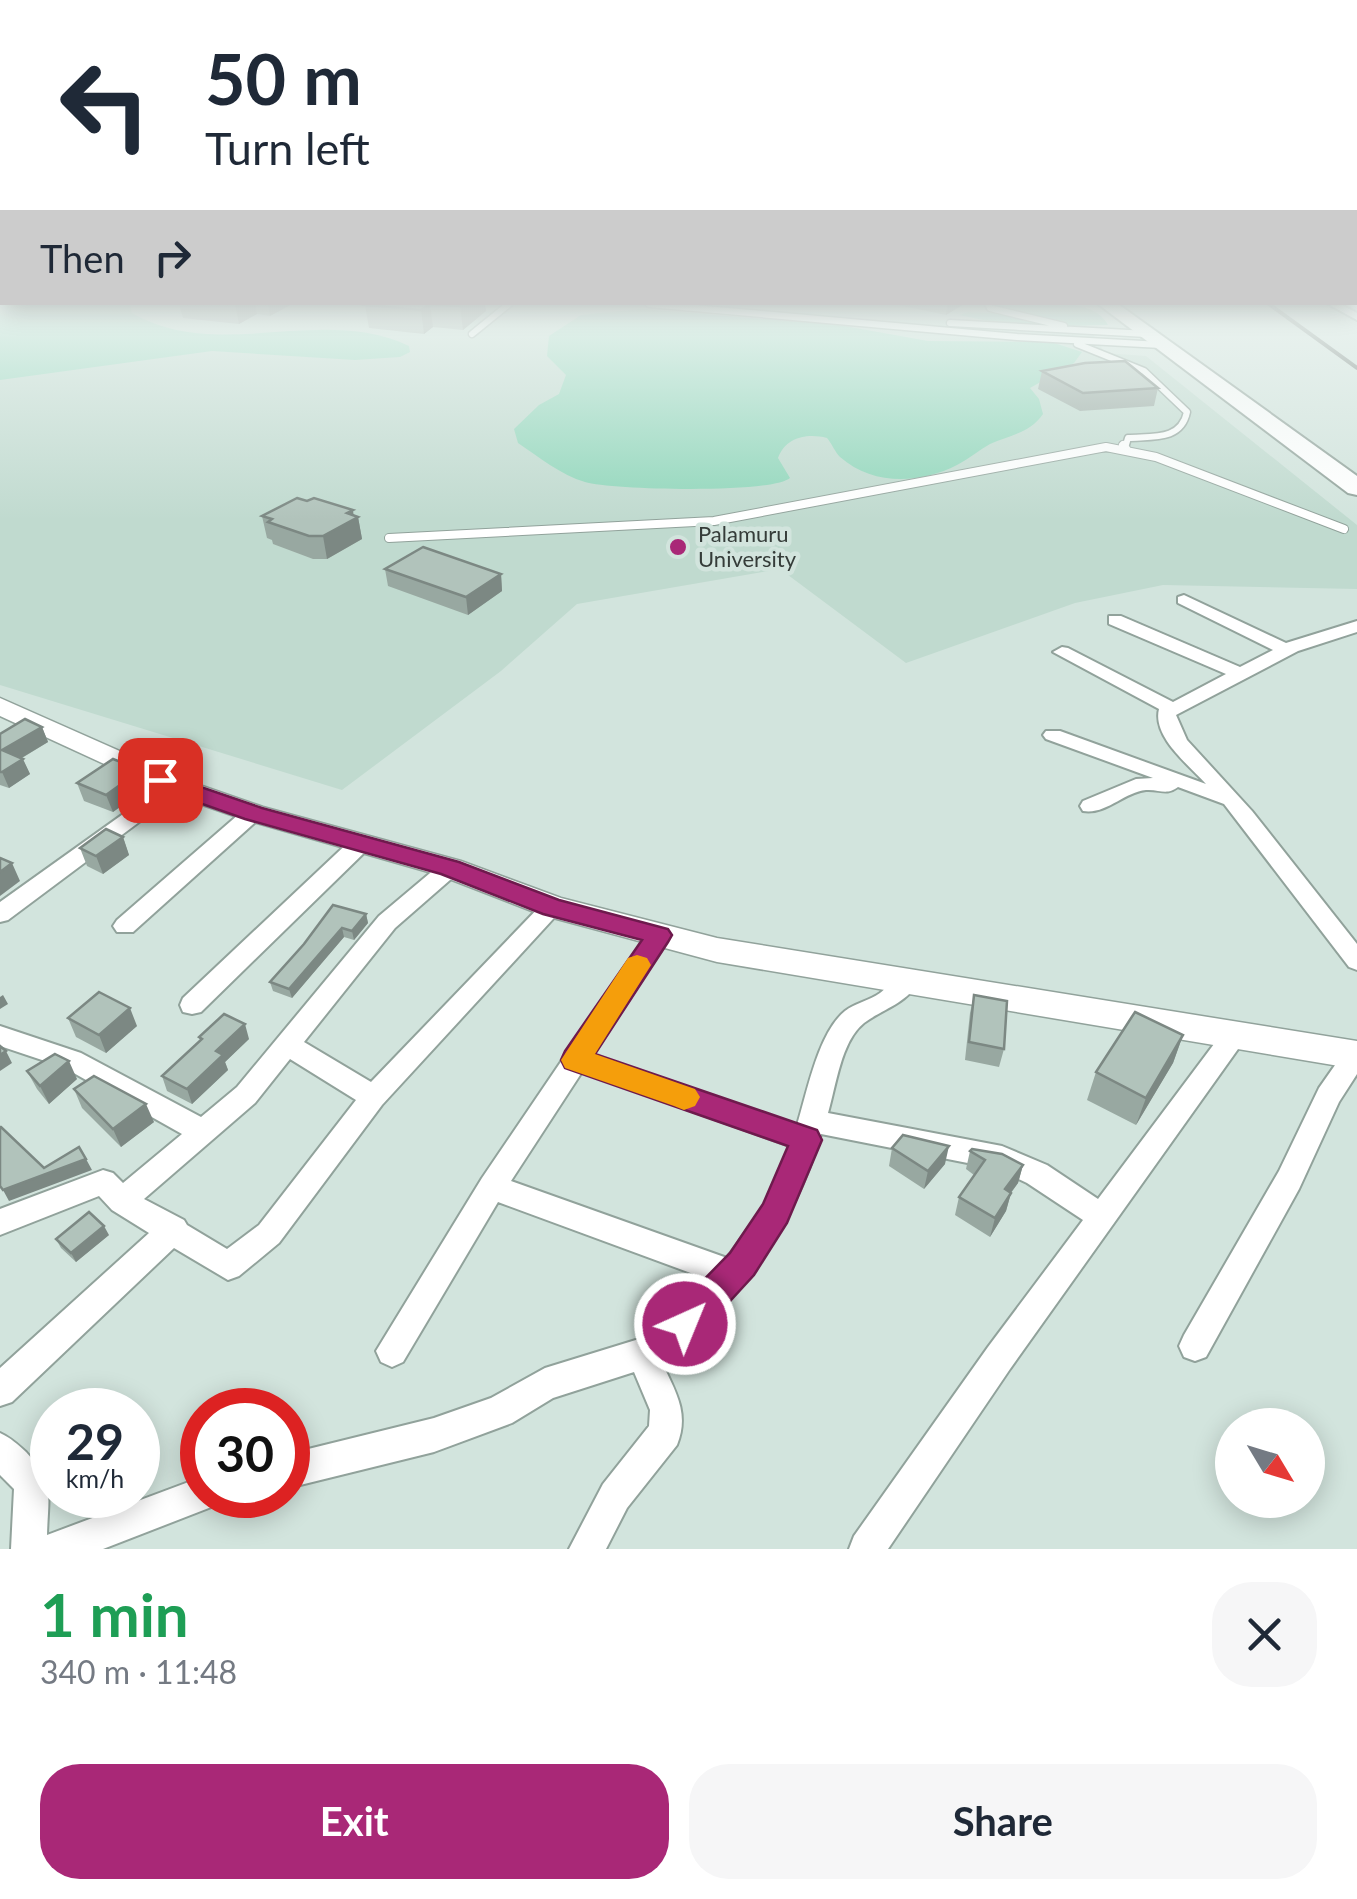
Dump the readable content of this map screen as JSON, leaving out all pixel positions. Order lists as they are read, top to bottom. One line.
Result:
{"places":["Palamuru University"],"north":"bottom right","page":{"turn":["50 m","Turn left"],"then":"Then","speed":"29 km/h","limit":"30","heading":["1 min","340 m · 11:48"],"buttons":["Exit","Share"]}}
